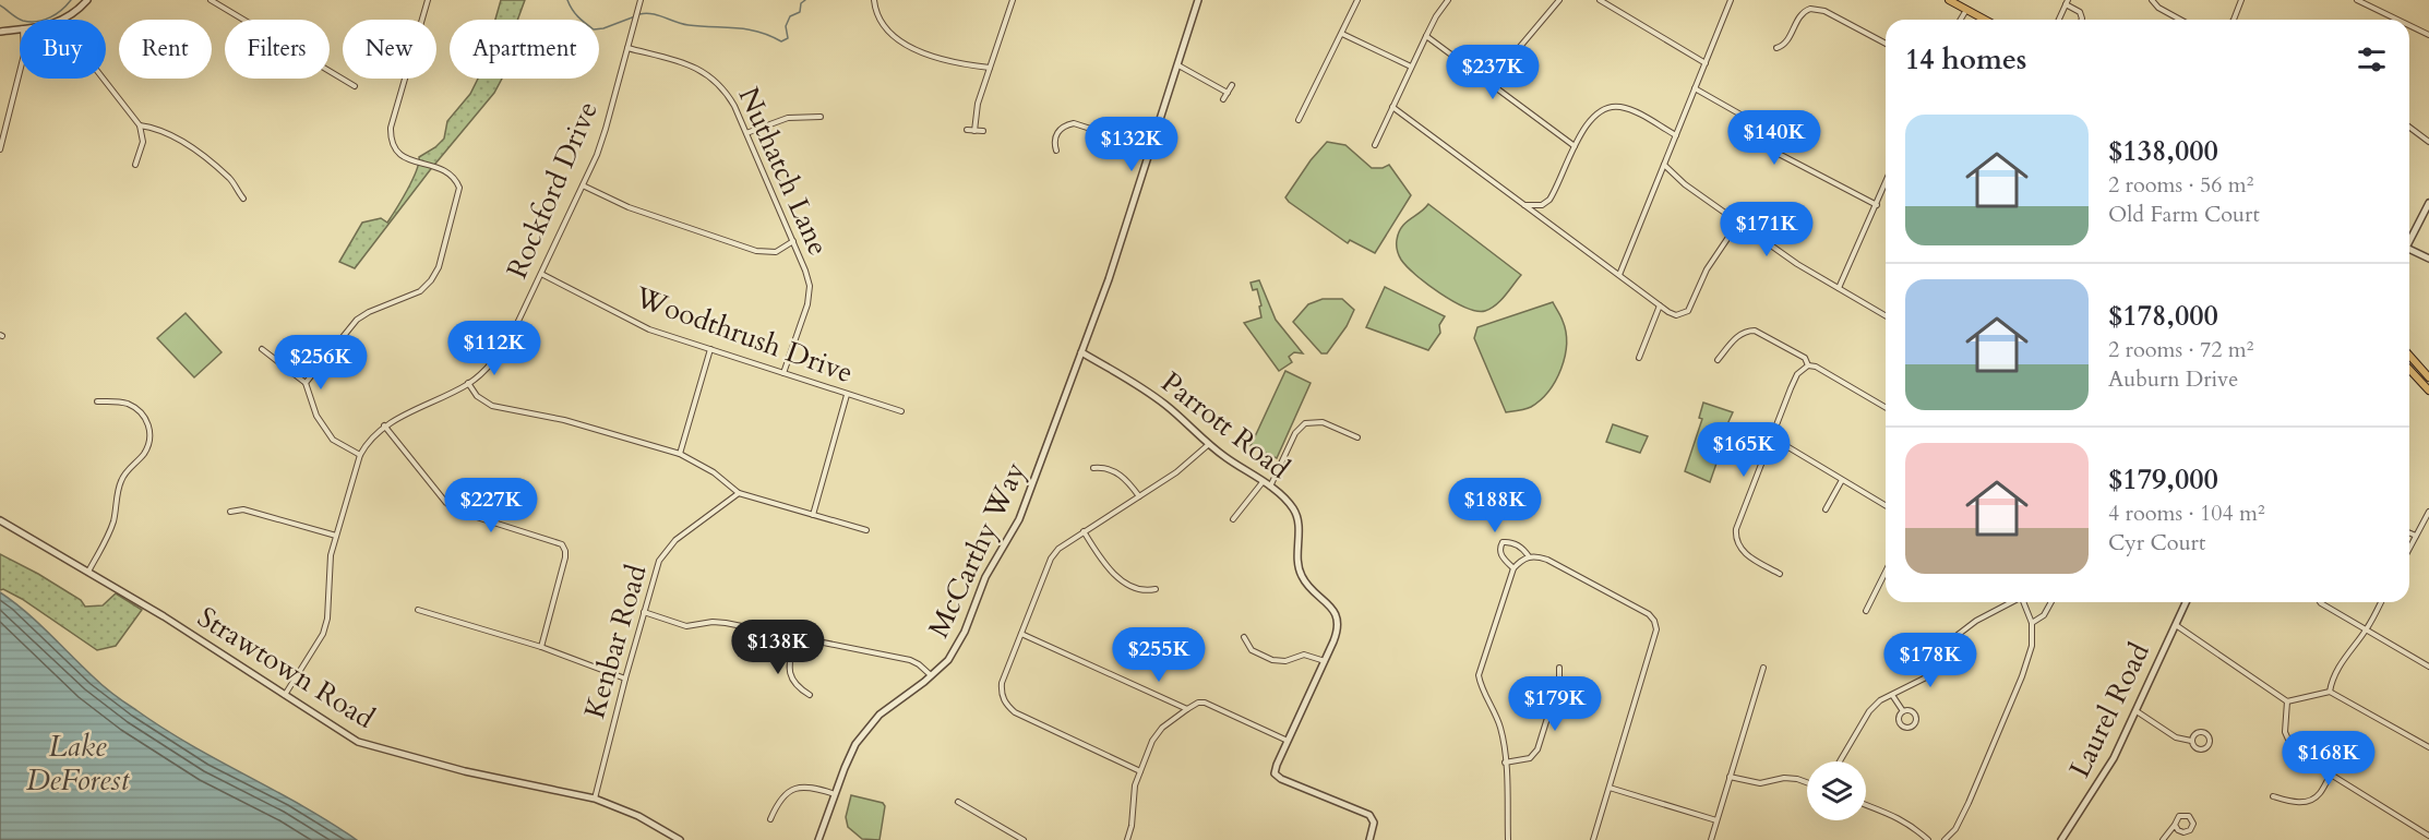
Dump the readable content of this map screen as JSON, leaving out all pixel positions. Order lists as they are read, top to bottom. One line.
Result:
{"streets":{"street":["Nuthatch Lane","Rockford Drive","Woodthrush Drive","Parrott Road","McCarthy Way","Kenbar Road","Strawtown Road","Laurel Road"]},"crossings":[["Nuthatch Lane","Rockford Drive"],["Nuthatch Lane","Woodthrush Drive"],["Rockford Drive","Woodthrush Drive"],["Rockford Drive","Strawtown Road"],["Parrott Road","McCarthy Way"],["Kenbar Road","Strawtown Road"]],"water":["Lake DeForest"],"page":{"chip":["Buy","Rent","Filters","New","Apartment"],"heading":"14 homes","price":["$237K","$140K","$132K","$171K","$112K","$256K","$165K","$227K","$188K","$138K","$255K","$178K","$179K","$168K"],"list":[{"name":"$138,000","note":"2 rooms · 56 m² · Old Farm Court"},{"name":"$178,000","note":"2 rooms · 72 m² · Auburn Drive"},{"name":"$179,000","note":"4 rooms · 104 m² · Cyr Court"}]}}
